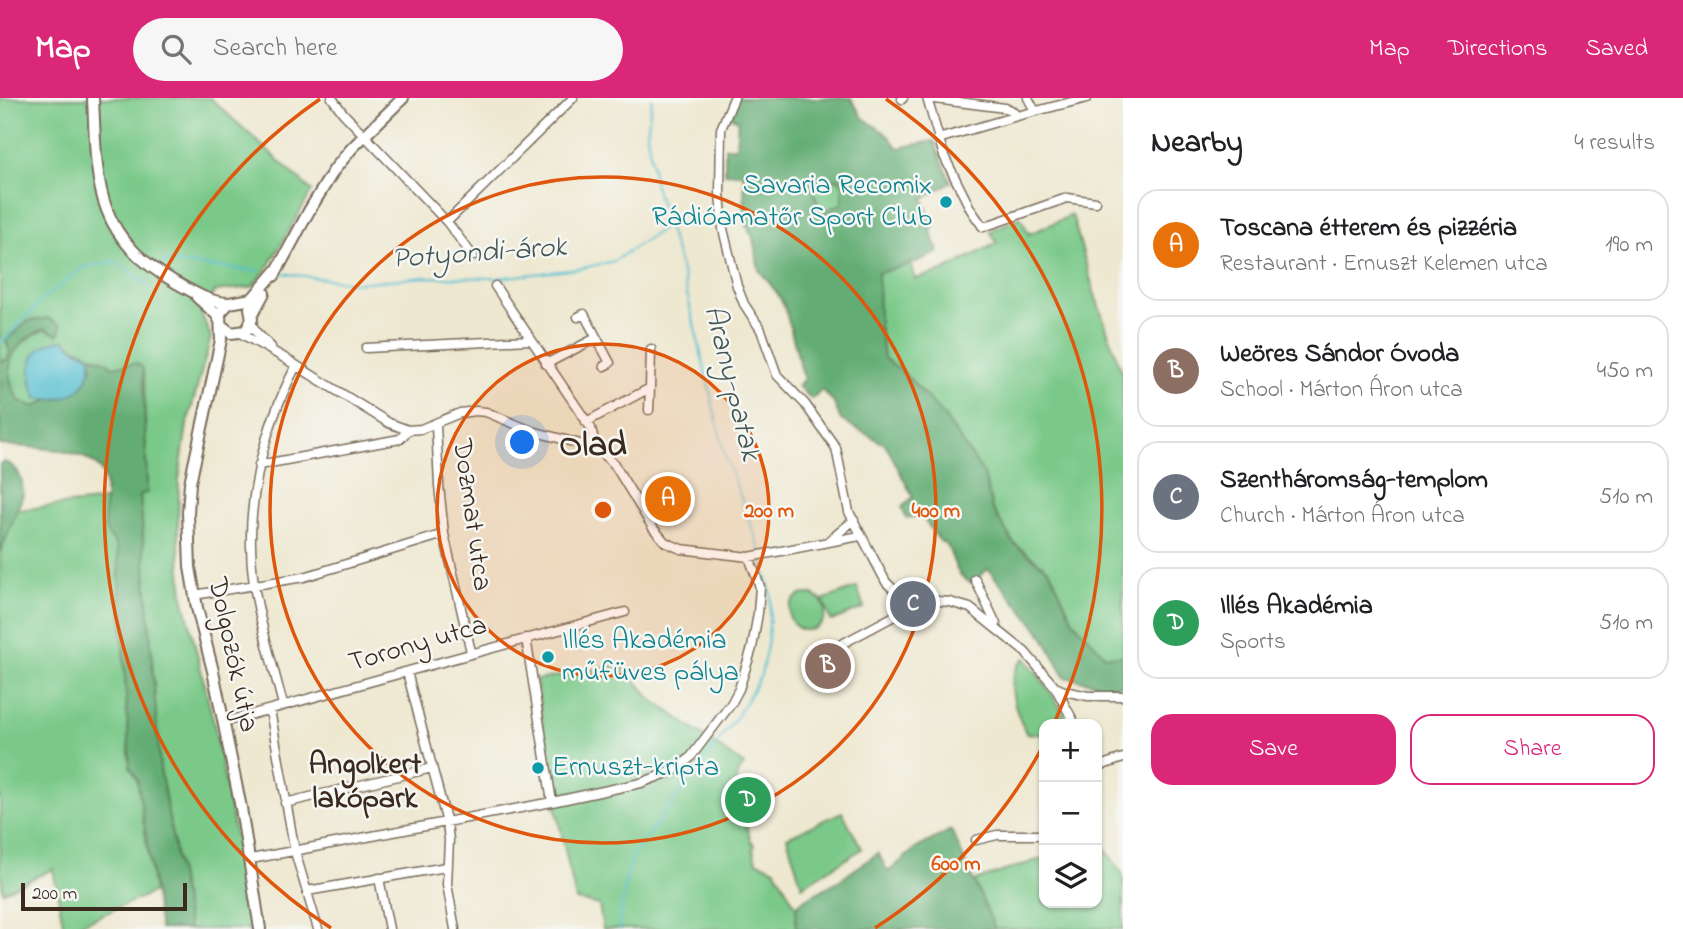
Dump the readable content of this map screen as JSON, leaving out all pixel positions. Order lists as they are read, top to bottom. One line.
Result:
{"streets":{"main road":["Dolgozók útja"],"street":["Dozmat utca","Torony utca"]},"crossings":[["Dozmat utca","Torony utca"],["Torony utca","Dolgozók útja"]],"districts":["Olad","Angolkert lakópark"],"water":["Potyondi-árok","Arany-patak"],"places":["Savaria Recomix Rádióamatőr Sport Club","Illés Akadémia műfüves pálya","Ernuszt-kripta"],"scale_bar":"200 m","page":{"header":"Map","search":"Search here","nav":["Map","Directions","Saved"],"heading":["Nearby","4 results"],"list":[{"mark":"A","name":"Toscana étterem és pizzéria","note":"Restaurant · Ernuszt Kelemen utca","value":"190 m"},{"mark":"B","name":"Weöres Sándor Óvoda","note":"School · Márton Áron utca","value":"450 m"},{"mark":"C","name":"Szentháromság-templom","note":"Church · Márton Áron utca","value":"510 m"},{"mark":"D","name":"Illés Akadémia","note":"Sports","value":"510 m"}],"pins":["A","C","B","D"],"buttons":["Save","Share"],"map_buttons":["+","−"],"scale":"200 m"},"rings":["200 m","400 m","600 m"]}
